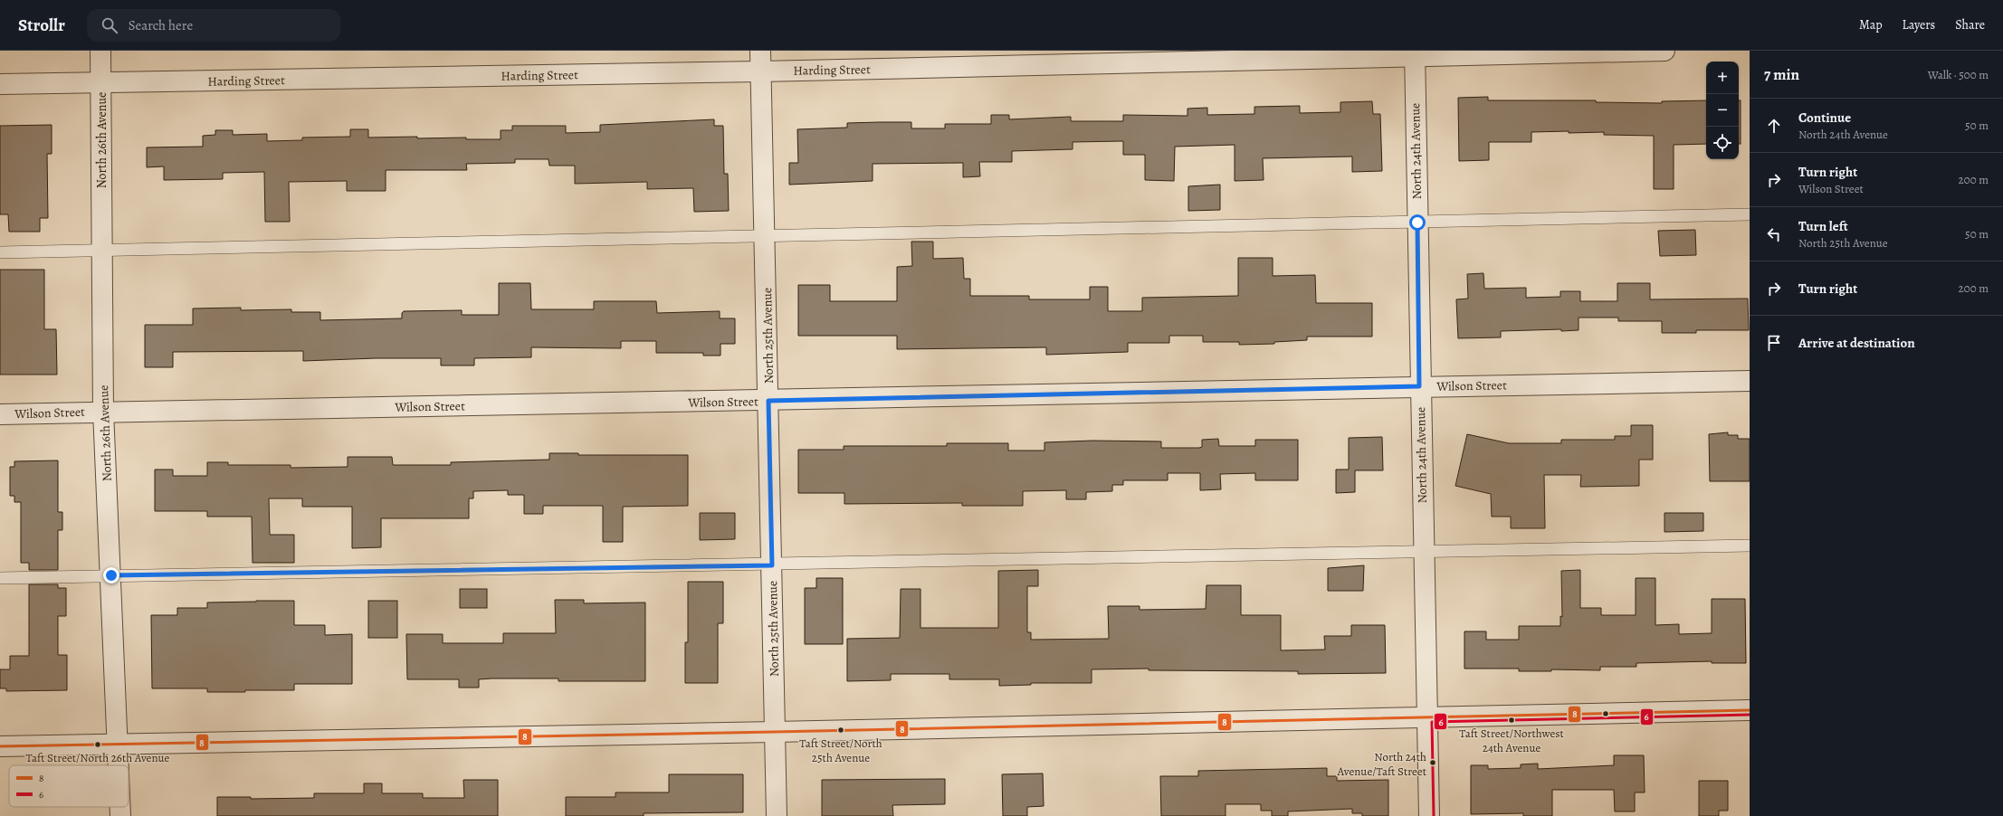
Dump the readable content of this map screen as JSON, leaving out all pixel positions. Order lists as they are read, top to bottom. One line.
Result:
{"streets":{"street":["Harding Street","North 26th Avenue","North 24th Avenue","North 25th Avenue","Wilson Street"]},"crossings":[["Harding Street","North 26th Avenue"],["Harding Street","North 24th Avenue"],["Harding Street","North 25th Avenue"],["North 26th Avenue","Wilson Street"],["North 24th Avenue","Wilson Street"],["North 25th Avenue","Wilson Street"]],"places":["Taft Street/Northwest 24th Avenue","Taft Street/North 25th Avenue","Taft Street/North 26th Avenue","North 24th Avenue/Taft Street"],"lines":["transit line 8","transit line 6"],"legend":["8","6"],"page":{"header":"Strollr","search":"Search here","nav":["Map","Layers","Share"],"heading":["7 min","Walk · 500 m"],"map_buttons":["+","−"],"list":[["Continue","North 24th Avenue","50 m"],["Turn right","Wilson Street","200 m"],["Turn left","North 25th Avenue","50 m"],["Turn right","200 m"],"Arrive at destination"]}}
